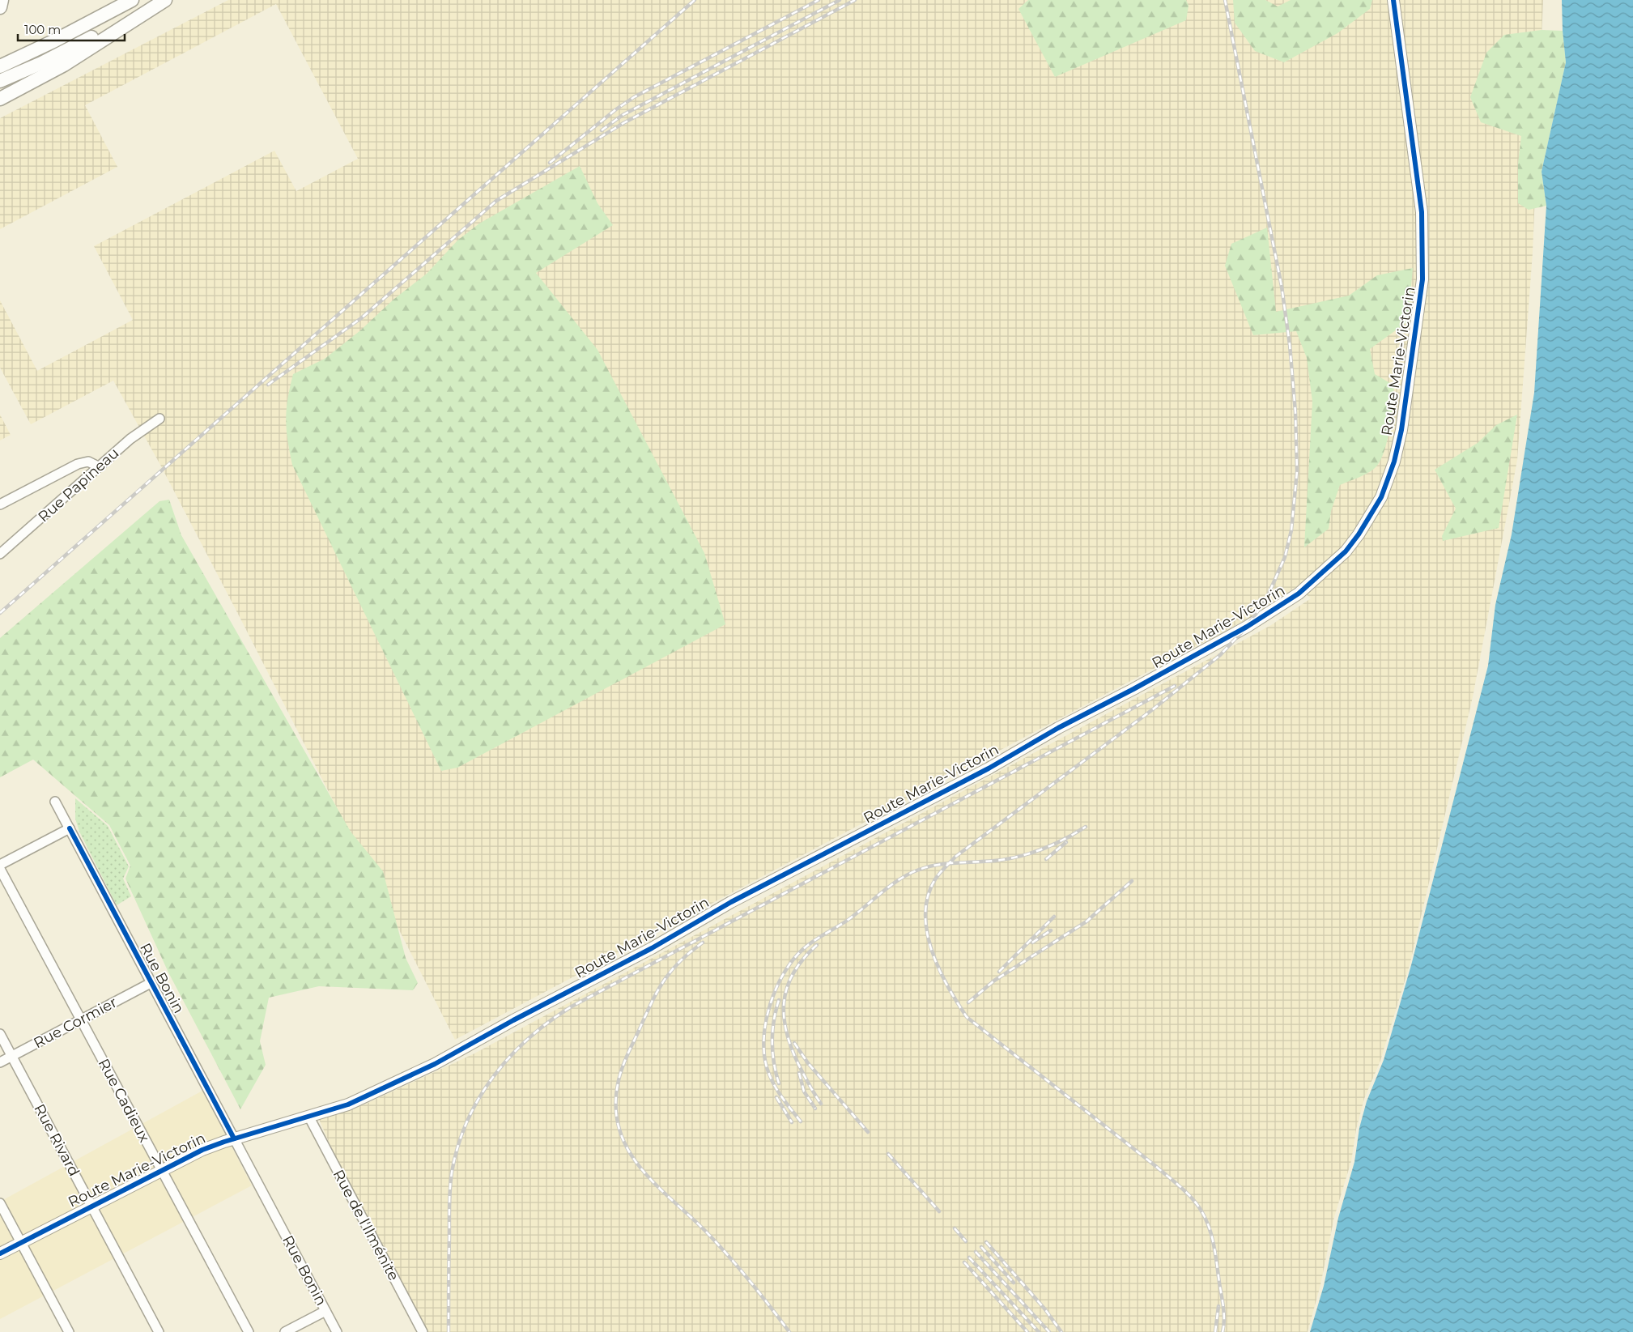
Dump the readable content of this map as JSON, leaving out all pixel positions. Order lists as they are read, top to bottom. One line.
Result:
{"streets":{"main road":["Route Marie-Victorin"],"street":["Rue Papineau","Rue Bonin","Rue Cormier","Rue Cadieux","Rue Rivard","Rue de l'Ilménite"]},"crossings":[["Route Marie-Victorin","Rue Bonin"],["Route Marie-Victorin","Rue Cadieux"],["Route Marie-Victorin","Rue Rivard"],["Route Marie-Victorin","Rue de l'Ilménite"],["Rue Bonin","Rue Cormier"],["Rue Cormier","Rue Cadieux"],["Rue Cormier","Rue Rivard"]],"scale_bar":"100 m"}
